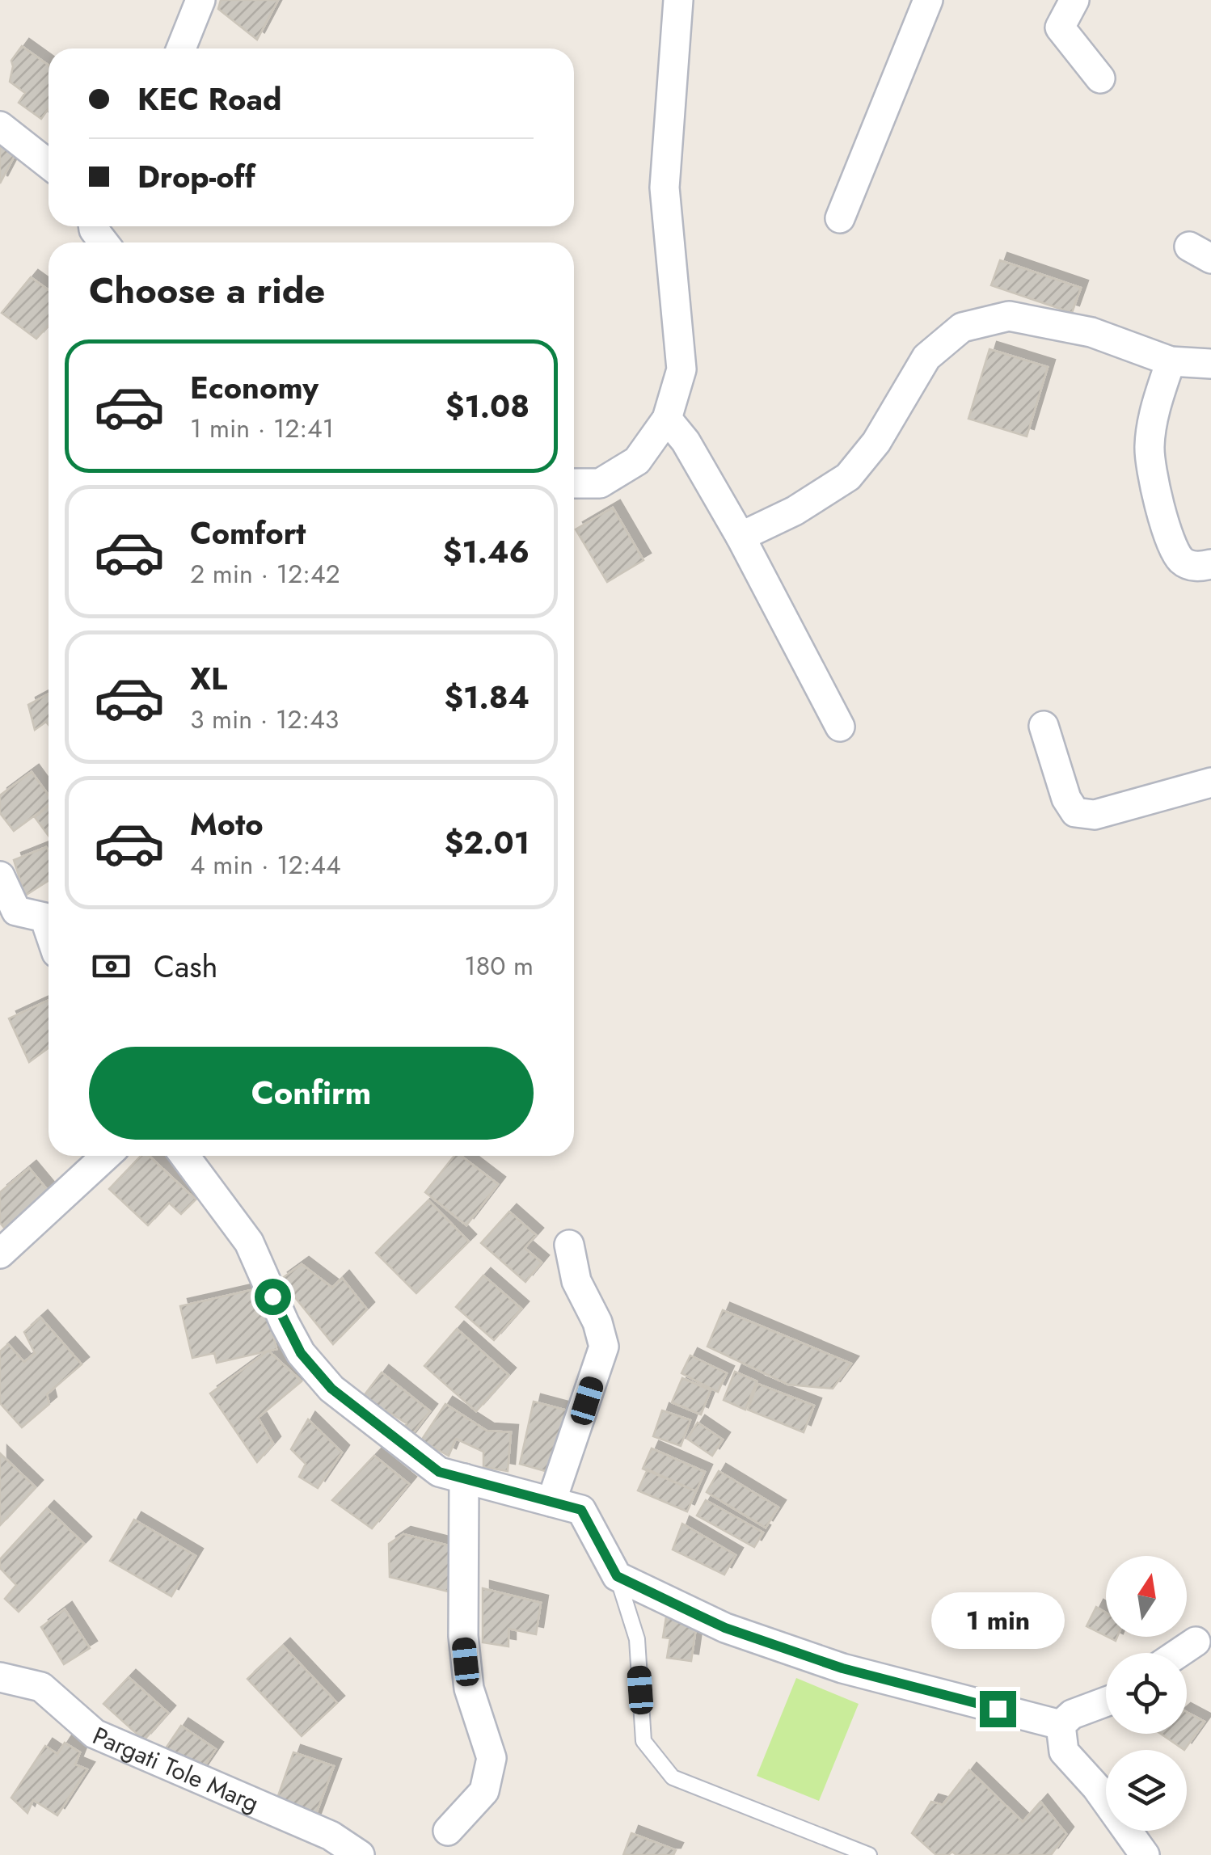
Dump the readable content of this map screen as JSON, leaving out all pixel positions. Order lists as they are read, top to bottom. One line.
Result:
{"streets":{"street":["Pargati Tole Marg"]},"north":"top","page":{"banner":["KEC Road","Drop-off"],"heading":"Choose a ride","list":[{"name":"Economy","note":"1 min · 12:41","value":"$1.08"},{"name":"Comfort","note":"2 min · 12:42","value":"$1.46"},{"name":"XL","note":"3 min · 12:43","value":"$1.84"},{"name":"Moto","note":"4 min · 12:44","value":"$2.01"}],"pay":["Cash","180 m"],"buttons":"Confirm","bubble":"1 min"}}
